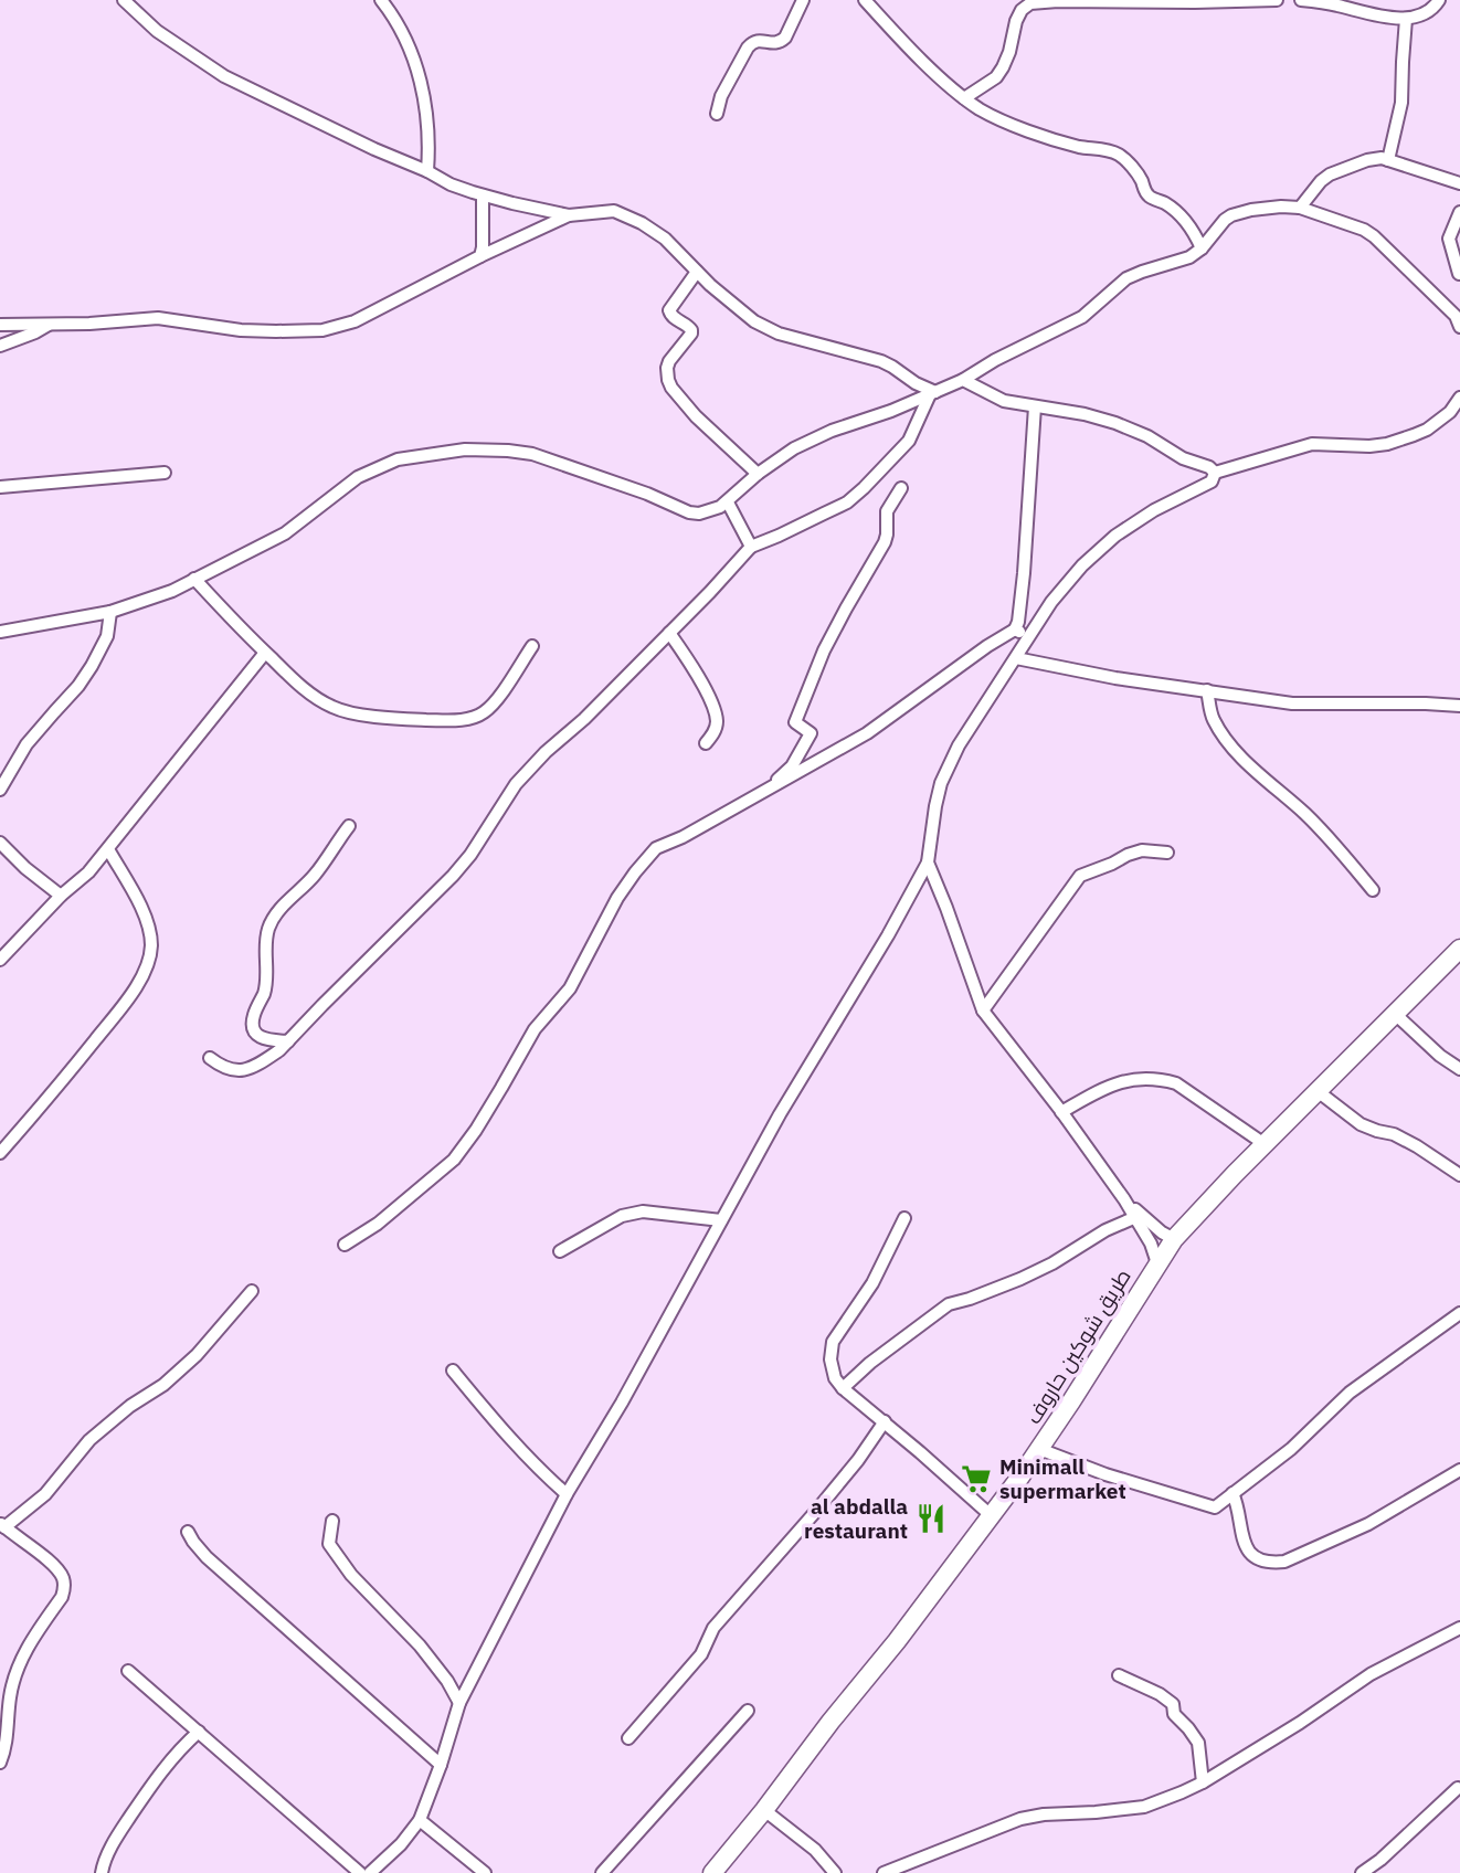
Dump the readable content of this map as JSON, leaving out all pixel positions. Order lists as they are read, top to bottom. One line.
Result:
{"streets":{"main road":["طريق شوكين حاروف"]},"places":{"supermarket":["Minimall supermarket"],"restaurant":["al abdalla restaurant"]}}
